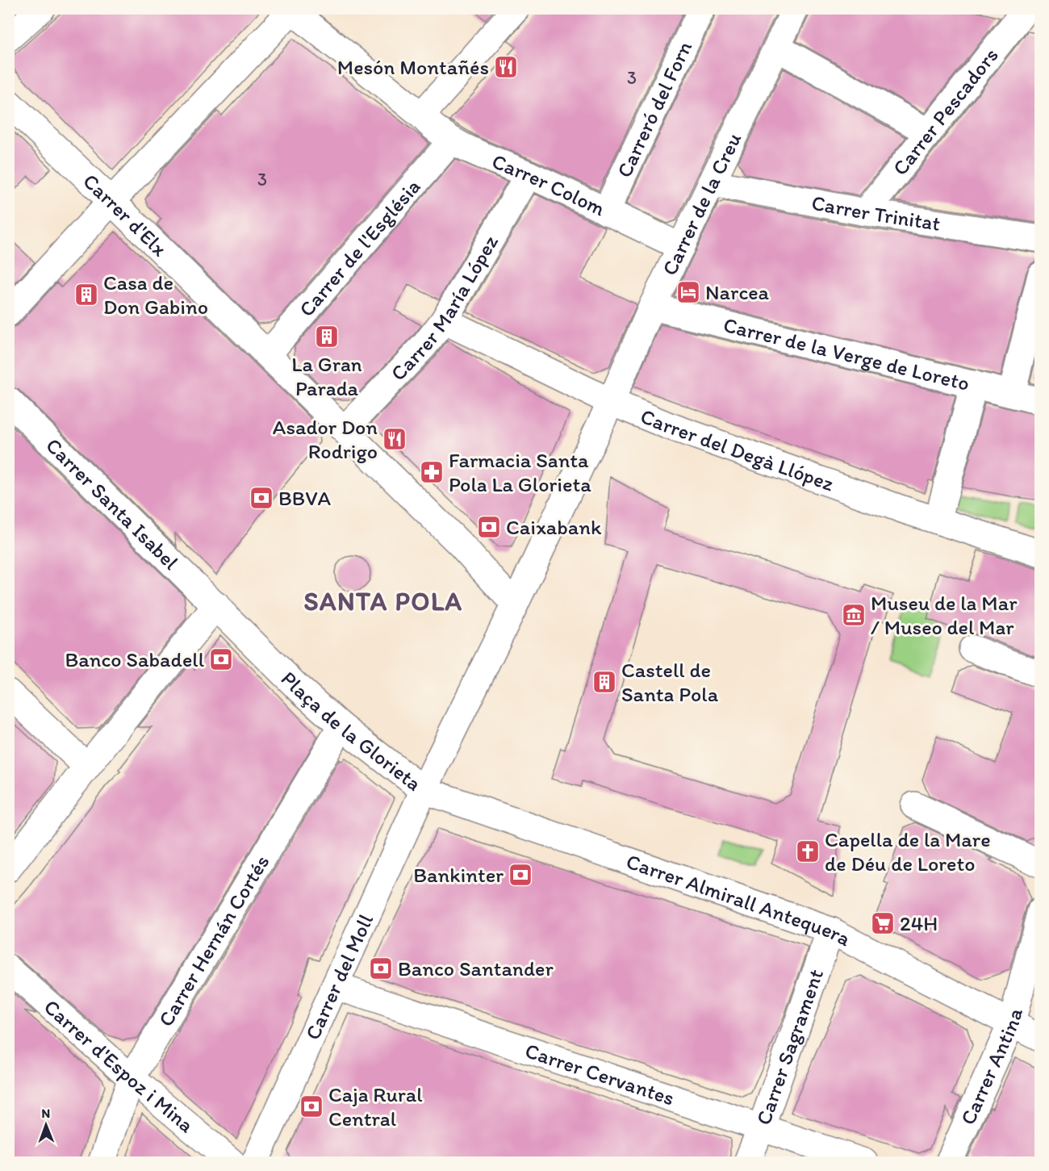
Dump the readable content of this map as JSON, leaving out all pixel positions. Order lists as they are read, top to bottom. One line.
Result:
{"streets":{"street":["Carreró del Forn","Carrer Pescadors","Carrer Colom","Carrer de la Creu","Carrer Trinitat","Carrer d'Elx","Carrer de l'Església","Carrer María López","Carrer de la Verge de Loreto","Carrer del Degà Llópez","Carrer Santa Isabel","Plaça de la Glorieta","Carrer Almirall Antequera","Carrer Hernán Cortés","Carrer del Moll","Carrer Sagrament","Carrer Antina","Carrer d'Espoz i Mina","Carrer Cervantes"]},"crossings":[["Carreró del Forn","Carrer Colom"],["Carrer Pescadors","Carrer Trinitat"],["Carrer Colom","Carrer de la Creu"],["Carrer Colom","Carrer de l'Església"],["Carrer Colom","Carrer María López"],["Carrer de la Creu","Carrer Trinitat"],["Carrer de la Creu","Carrer de la Verge de Loreto"],["Carrer de la Creu","Carrer del Degà Llópez"],["Carrer de la Creu","Plaça de la Glorieta"],["Carrer d'Elx","Carrer de l'Església"],["Carrer d'Elx","Carrer María López"],["Carrer María López","Carrer del Degà Llópez"],["Carrer del Degà Llópez","Plaça de la Glorieta"],["Carrer Santa Isabel","Plaça de la Glorieta"],["Plaça de la Glorieta","Carrer Almirall Antequera"],["Plaça de la Glorieta","Carrer Hernán Cortés"],["Plaça de la Glorieta","Carrer del Moll"],["Carrer Almirall Antequera","Carrer del Moll"],["Carrer Almirall Antequera","Carrer Sagrament"],["Carrer Almirall Antequera","Carrer Antina"],["Carrer Hernán Cortés","Carrer d'Espoz i Mina"],["Carrer del Moll","Carrer Cervantes"],["Carrer Sagrament","Carrer Cervantes"]],"districts":["SANTA POLA"],"places":{"restaurant":["Mesón Montañés","Asador Don Rodrigo"],"hotel":["Narcea"],"building":["Casa de Don Gabino","La Gran Parada","Castell de Santa Pola"],"pharmacy":["Farmacia Santa Pola La Glorieta"],"bank":["BBVA","Caixabank","Banco Sabadell","Bankinter","Banco Santander","Caja Rural Central"],"museum":["Museu de la Mar / Museo del Mar"],"church":["Capella de la Mare de Déu de Loreto"],"supermarket":["24H"]},"house_numbers":["3","3"],"north":"top"}
